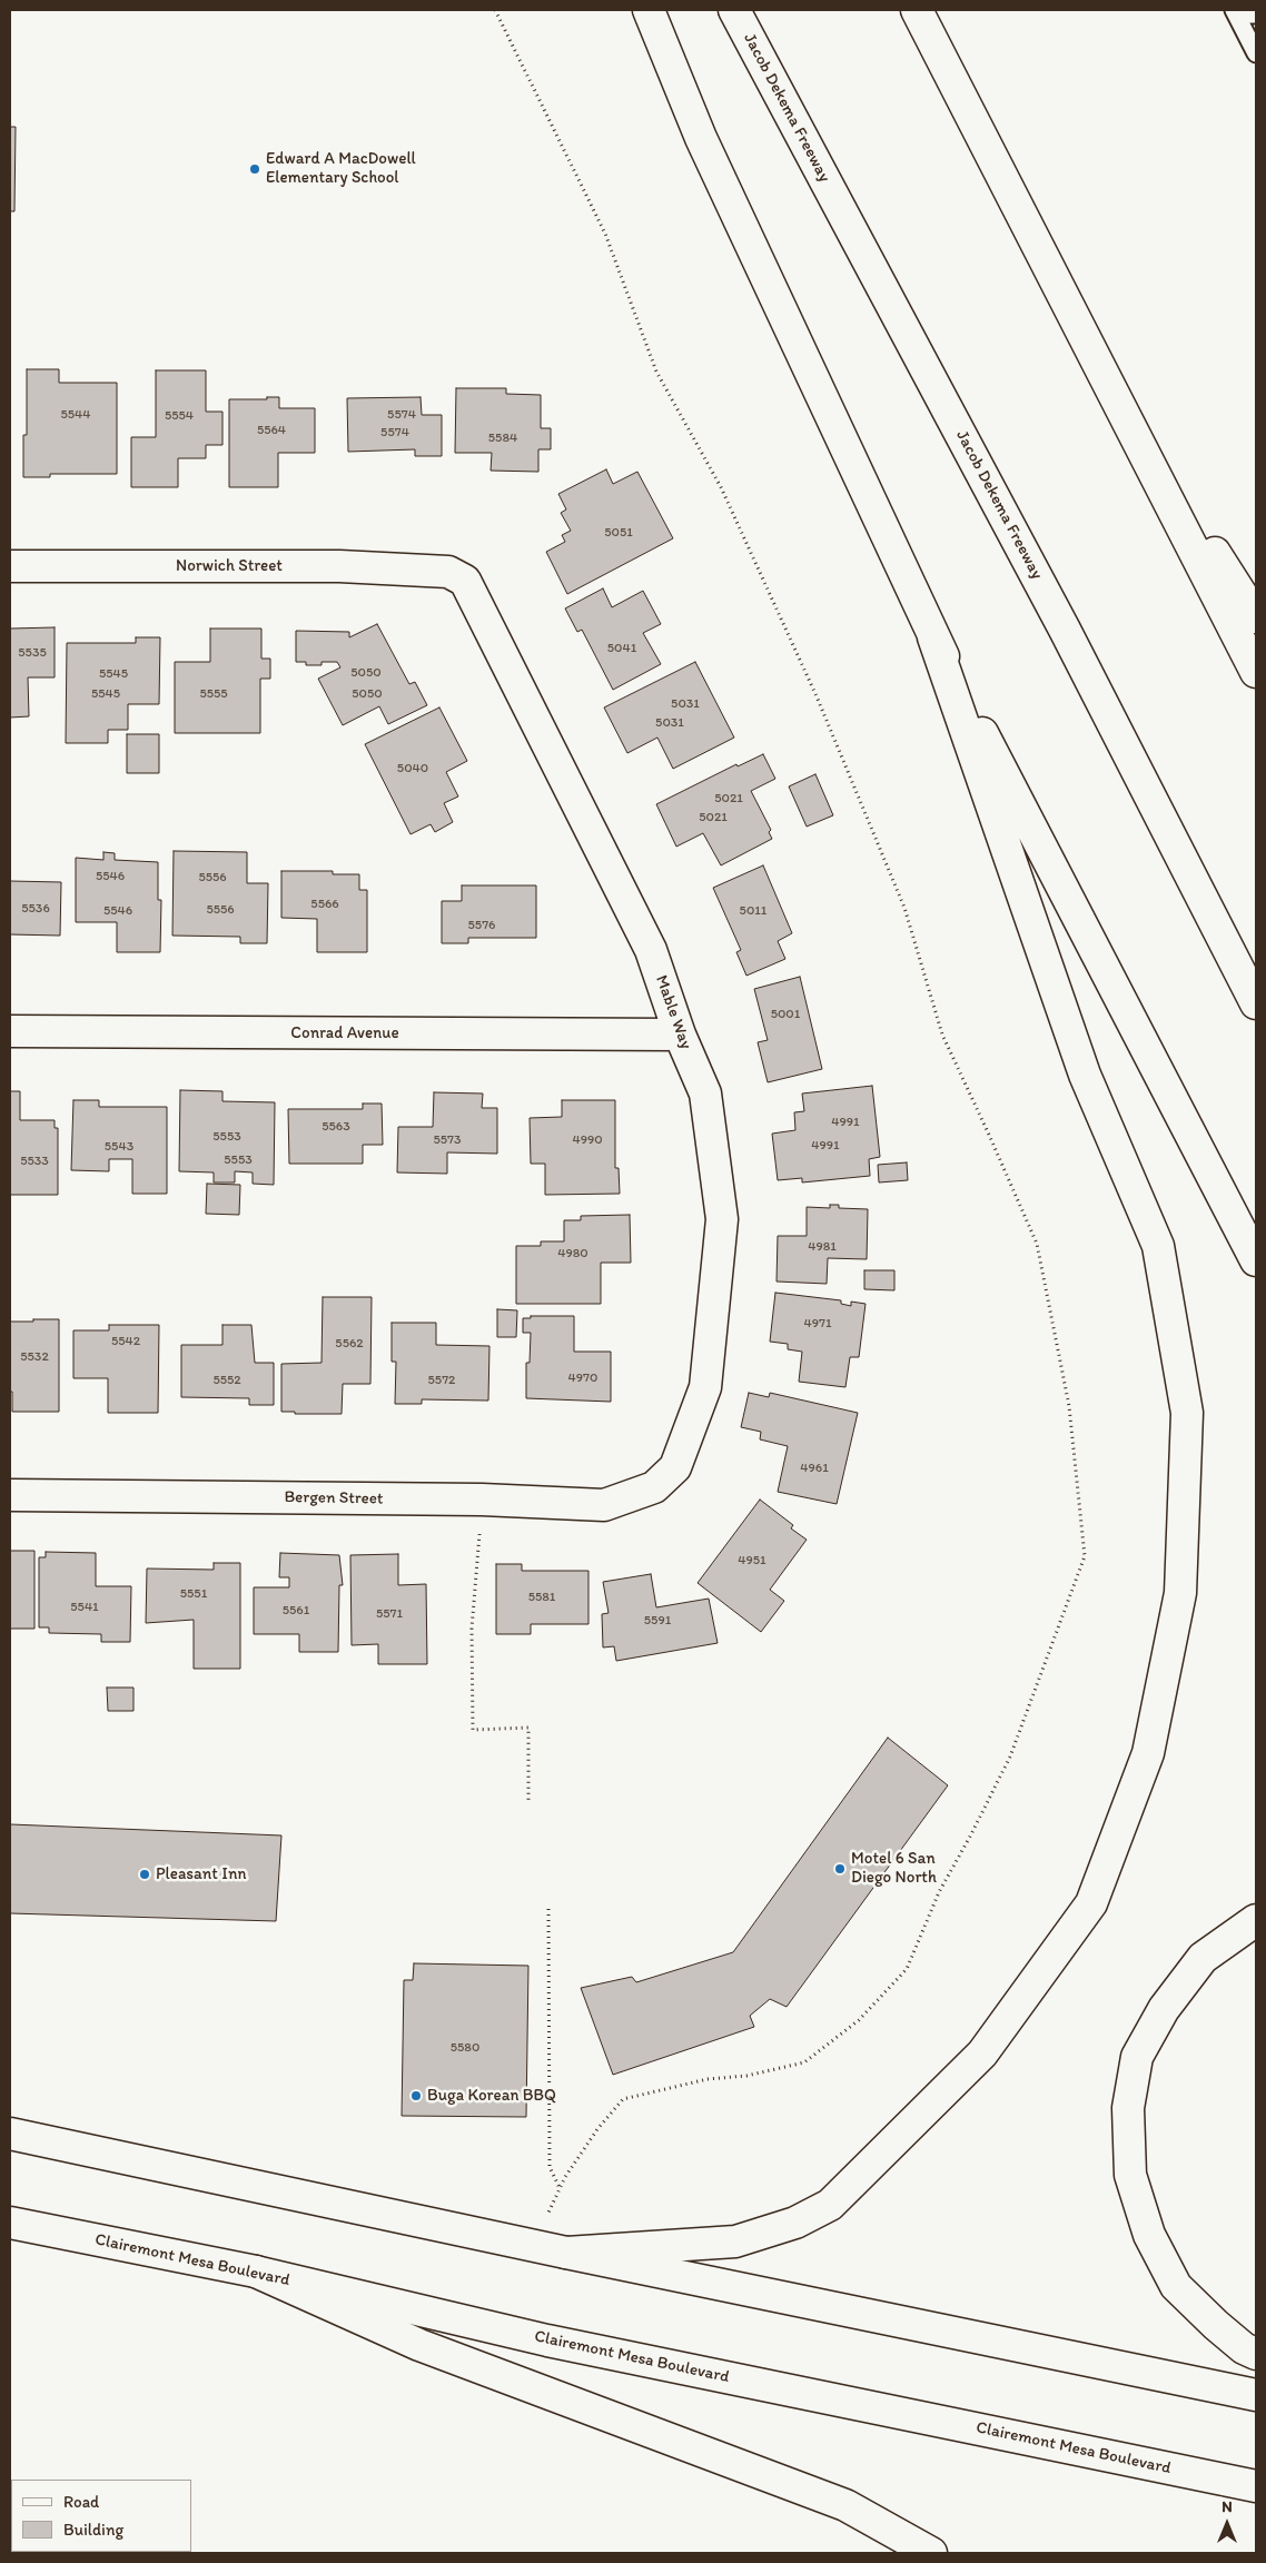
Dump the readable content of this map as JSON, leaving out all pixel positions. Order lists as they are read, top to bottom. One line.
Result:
{"streets":{"main road":["Jacob Dekema Freeway","Norwich Street","Mable Way","Conrad Avenue","Bergen Street","Clairemont Mesa Boulevard"]},"crossings":[["Norwich Street","Mable Way"],["Mable Way","Conrad Avenue"],["Mable Way","Bergen Street"]],"places":["Edward A MacDowell Elementary School","Motel 6 San Diego North","Pleasant Inn","Buga Korean BBQ"],"house_numbers":["5544","5574","5554","5564","5574","5584","5051","5041","5535","5050","5545","5545","5555","5050","5031","5031","5040","5021","5021","5546","5556","5566","5536","5556","5546","5011","5576","5001","4991","5563","5553","5573","4990","4991","5543","5553","5533","4981","4980","4971","5542","5562","5532","4970","5552","5572","4961","4951","5551","5581","5541","5561","5571","5591","5580"],"legend":["Road","Building"],"north":"top"}
